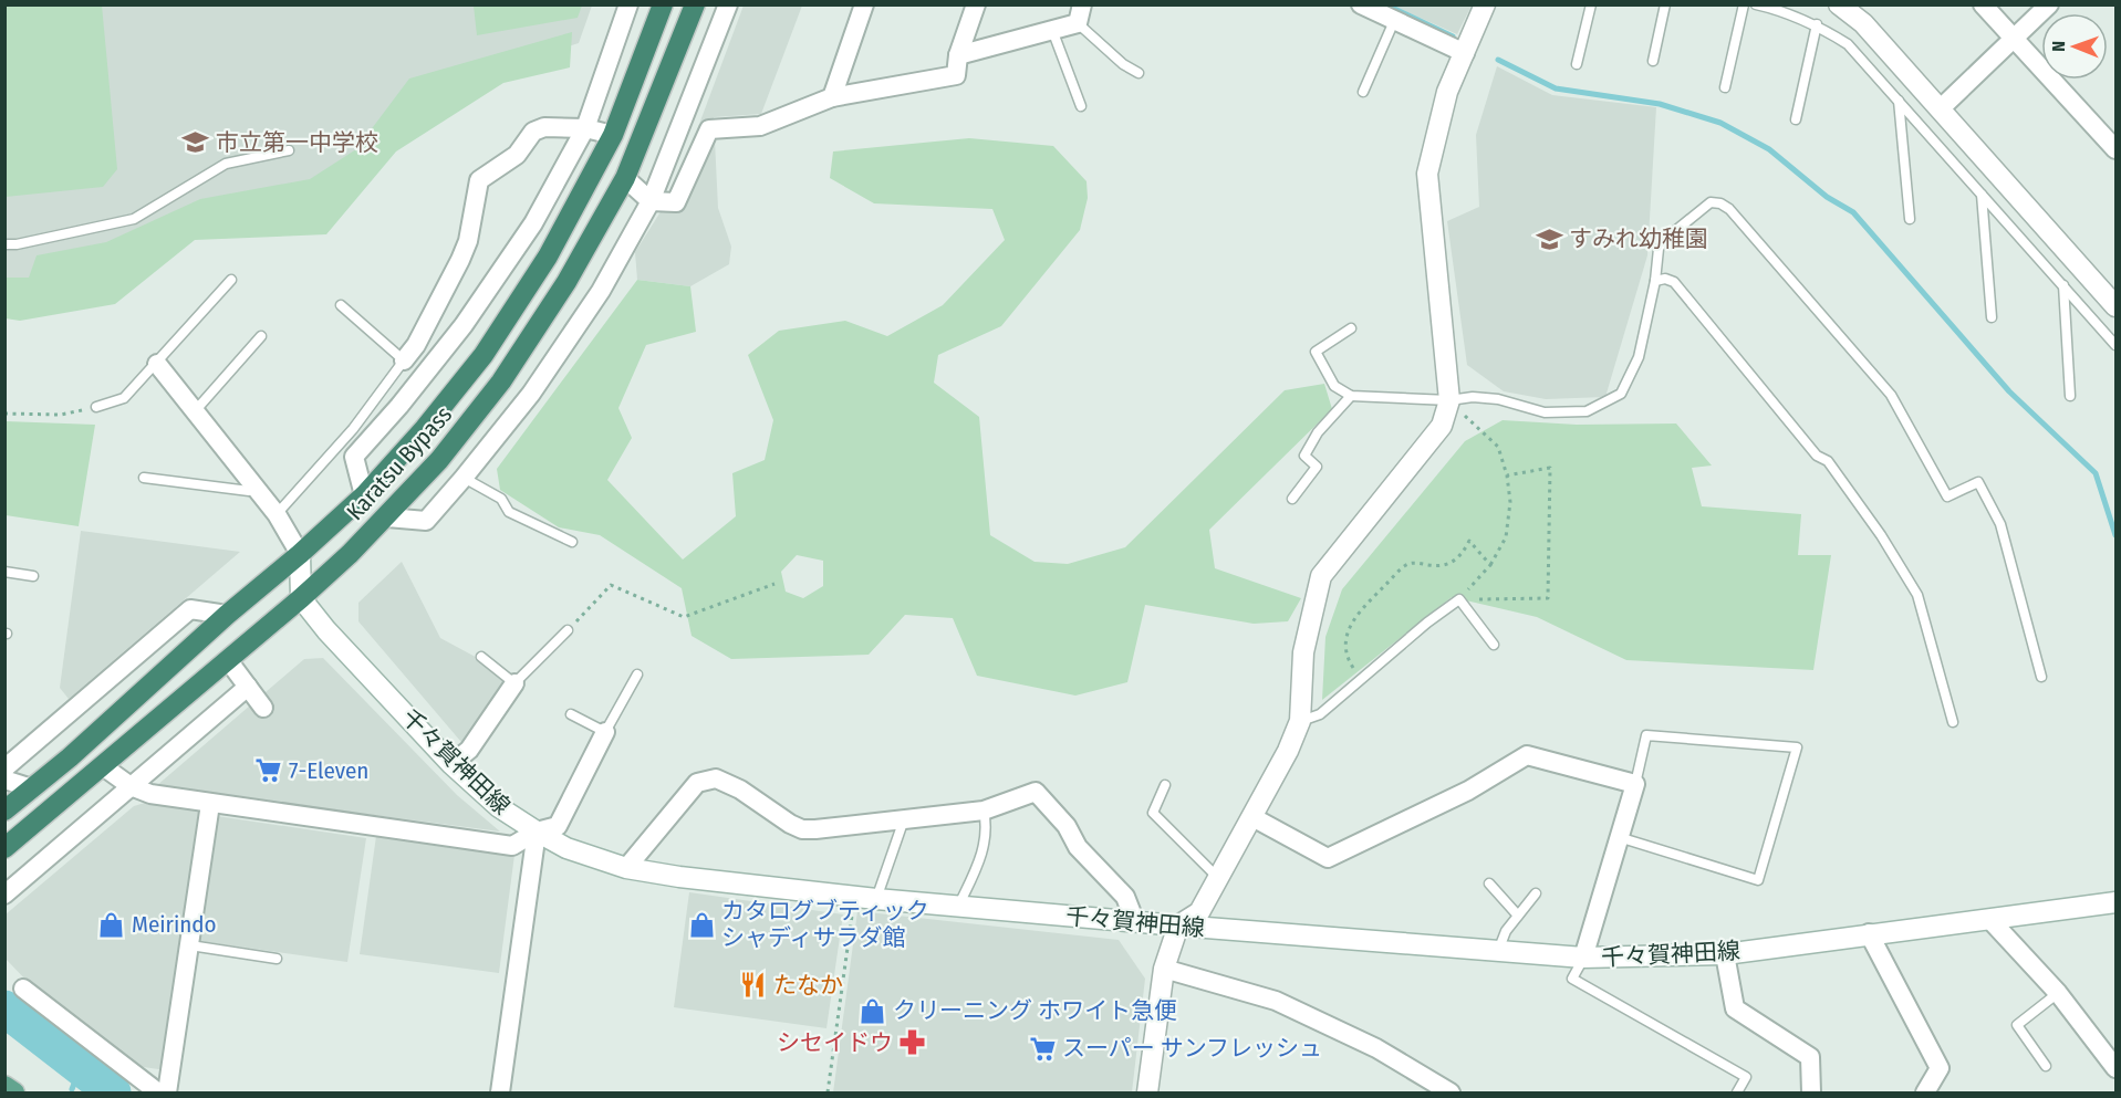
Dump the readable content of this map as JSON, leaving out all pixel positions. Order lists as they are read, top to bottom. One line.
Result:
{"streets":{"highway":["Karatsu Bypass"],"main road":["千々賀神田線"]},"crossings":[["Karatsu Bypass","千々賀神田線"]],"places":{"school or university":["市立第一中学校","すみれ幼稚園"],"supermarket":["7-Eleven","スーパー サンフレッシュ"],"shop":["Meirindo","カタログブティック シャディサラダ館","クリーニング ホワイト急便"],"restaurant":["たなか"],"pharmacy":["シセイドウ"]},"north":"left"}
